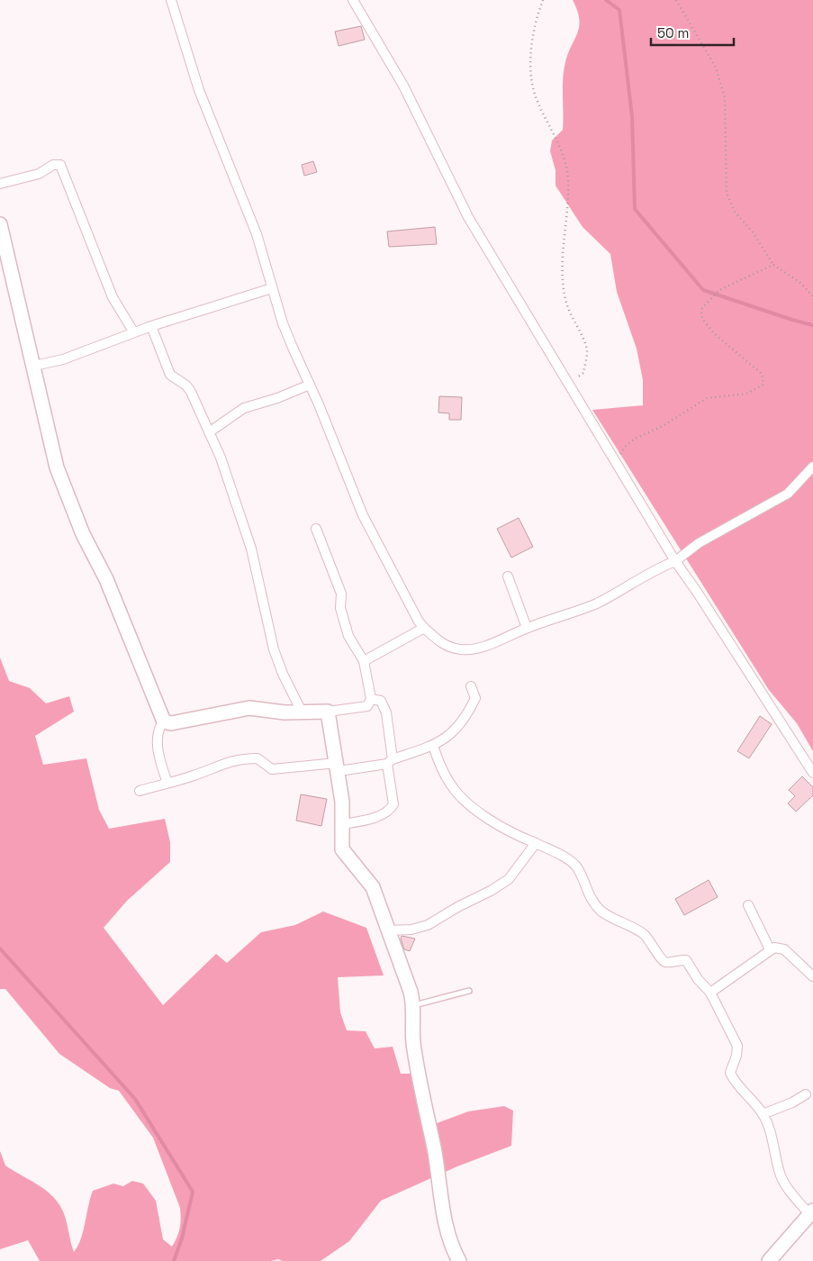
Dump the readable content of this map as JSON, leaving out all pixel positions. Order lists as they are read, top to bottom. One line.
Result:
{"scale_bar":"50 m"}
